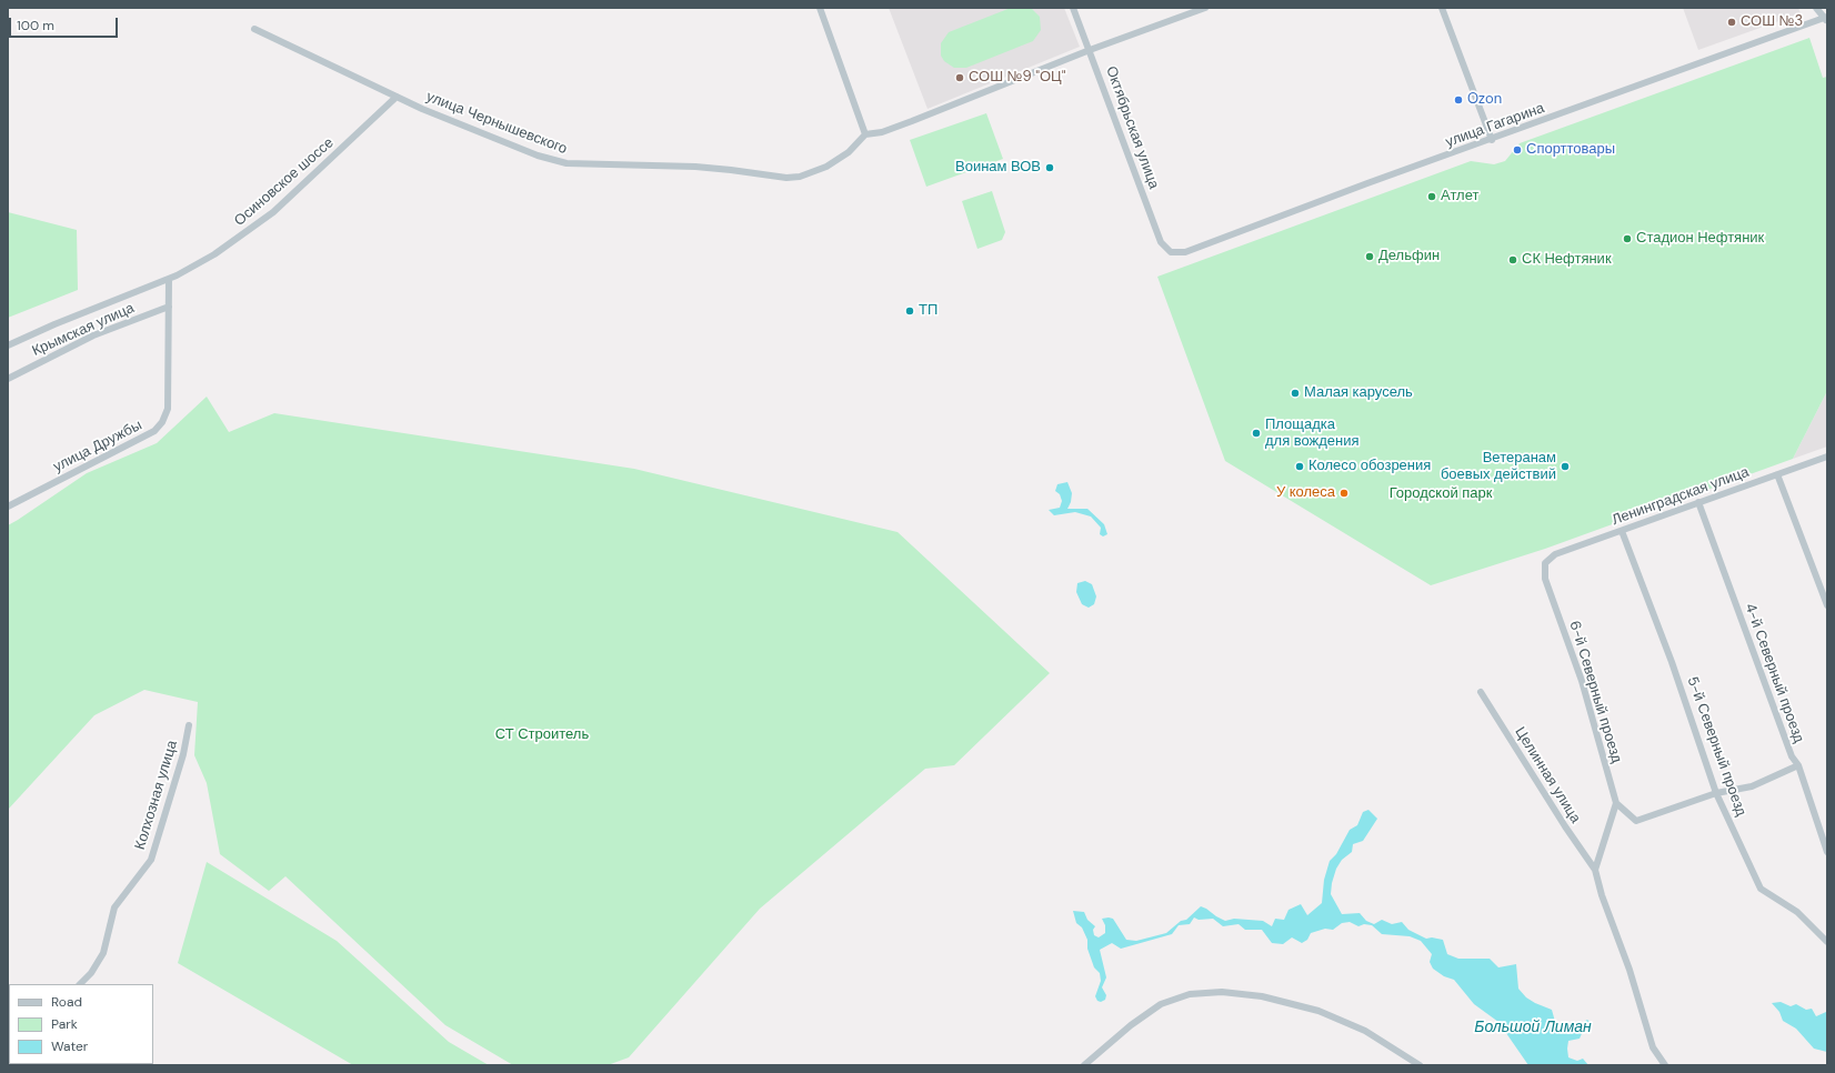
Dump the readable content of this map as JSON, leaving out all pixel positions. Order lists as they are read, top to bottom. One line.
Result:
{"streets":{"street":["улица Чернышевского","улица Гагарина","Октябрьская улица","Осиновское шоссе","Крымская улица","улица Дружбы","Ленинградская улица","4-й Северный проезд","6-й Северный проезд","5-й Северный проезд","Целинная улица","Колхозная улица"]},"crossings":[["улица Чернышевского","Осиновское шоссе"],["улица Гагарина","Октябрьская улица"],["Осиновское шоссе","улица Дружбы"],["Крымская улица","улица Дружбы"],["Ленинградская улица","4-й Северный проезд"],["Ленинградская улица","6-й Северный проезд"],["Ленинградская улица","5-й Северный проезд"]],"water":["Большой Лиман"],"parks":["Городской парк","СТ Строитель"],"places":["СОШ №3","СОШ №9 \"ОЦ\"","Ozon","Спорттовары","Воинам ВОВ","Атлет","Стадион Нефтяник","Дельфин","СК Нефтяник","ТП","Малая карусель","Площадка для вождения","Колесо обозрения","Ветеранам боевых действий","У колеса"],"legend":["Road","Park","Water"],"scale_bar":"100 m"}
